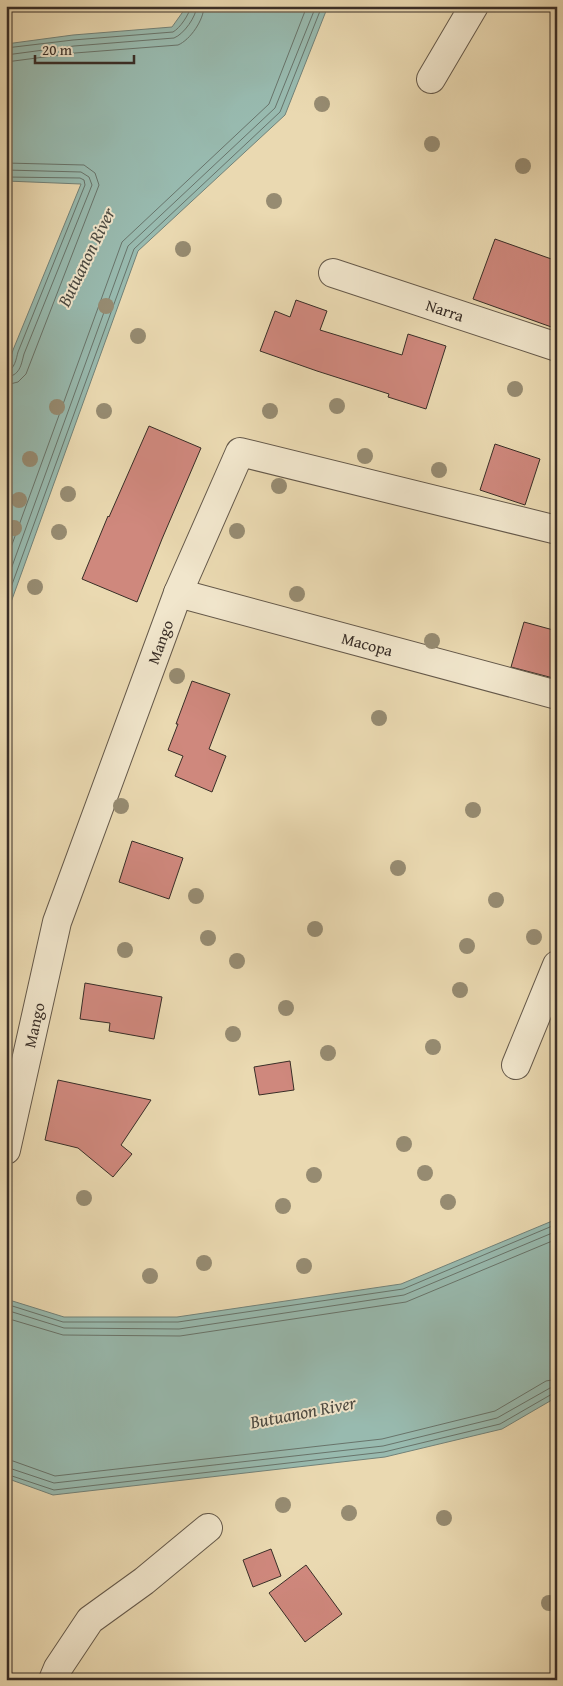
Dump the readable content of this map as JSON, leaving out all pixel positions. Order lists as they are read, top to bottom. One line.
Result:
{"streets":{"street":["Narra","Mango","Macopa"]},"crossings":[["Mango","Macopa"]],"water":["Butuanon River"],"scale_bar":"20 m"}
